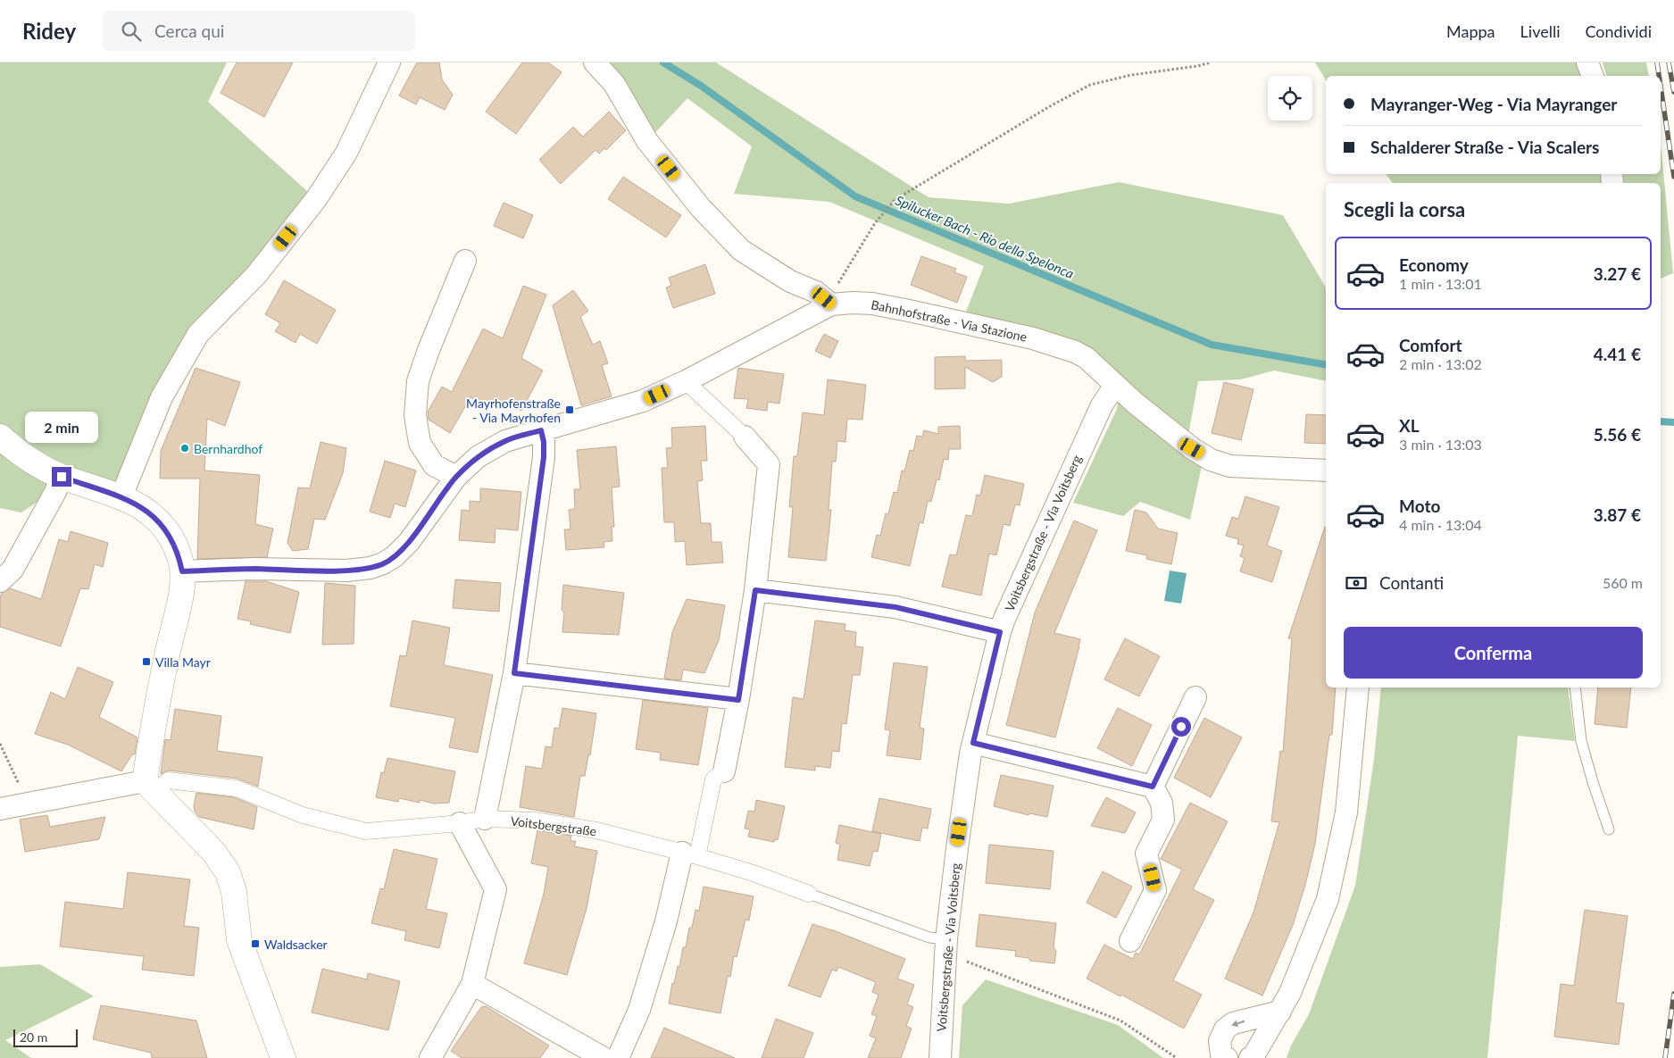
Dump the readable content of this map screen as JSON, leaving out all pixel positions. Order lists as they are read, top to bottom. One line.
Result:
{"streets":{"street":["Bahnhofstraße - Via Stazione","Voitsbergstraße - Via Voitsberg","Voitsbergstraße"]},"crossings":[["Bahnhofstraße - Via Stazione","Voitsbergstraße - Via Voitsberg"],["Voitsbergstraße - Via Voitsberg","Voitsbergstraße"]],"water":["Spilucker Bach - Rio della Spelonca"],"places":{"transit":["Mayrhofenstraße - Via Mayrhofen","Villa Mayr","Waldsacker"],"other":["Bernhardhof"]},"scale_bar":"20 m","page":{"header":"Ridey","search":"Cerca qui","nav":["Mappa","Livelli","Condividi"],"banner":["Mayranger-Weg - Via Mayranger","Schalderer Straße - Via Scalers"],"heading":"Scegli la corsa","list":[{"name":"Economy","note":"1 min · 13:01","value":"3.27 €"},{"name":"Comfort","note":"2 min · 13:02","value":"4.41 €"},{"name":"XL","note":"3 min · 13:03","value":"5.56 €"},{"name":"Moto","note":"4 min · 13:04","value":"3.87 €"}],"bubble":"2 min","pay":["Contanti","560 m"],"buttons":"Conferma","scale":"20 m"}}
